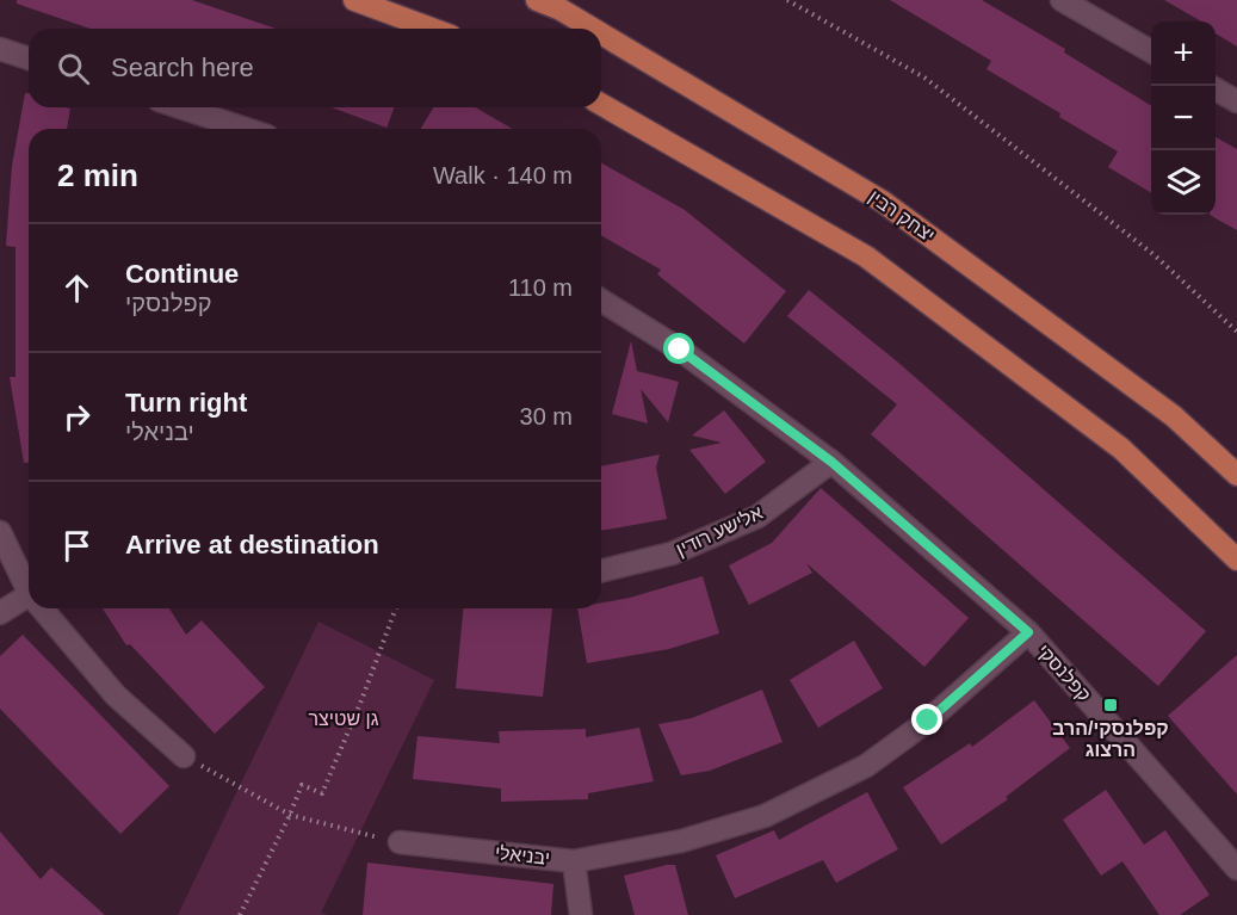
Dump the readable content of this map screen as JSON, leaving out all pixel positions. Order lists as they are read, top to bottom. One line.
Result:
{"streets":{"main road":["יצחק רבין"],"street":["אלישע רודין","קפלנסקי","יבניאלי"]},"crossings":[["אלישע רודין","קפלנסקי"],["קפלנסקי","יבניאלי"]],"parks":["גן שטיצר"],"places":{"transit":["קפלנסקי/הרב הרצוג"]},"page":{"map_buttons":["+","−"],"search":"Search here","heading":["2 min","Walk · 140 m"],"list":[["Continue","קפלנסקי","110 m"],["Turn right","יבניאלי","30 m"],"Arrive at destination"]}}
